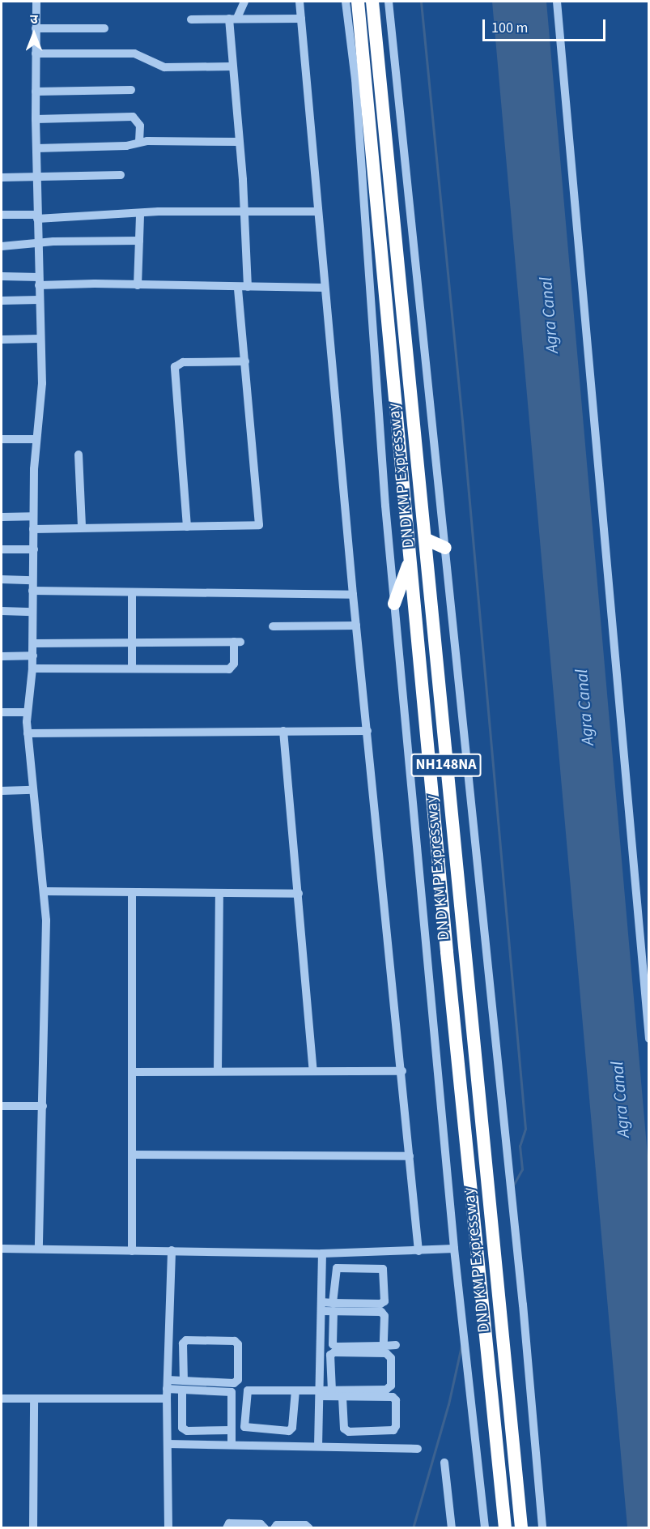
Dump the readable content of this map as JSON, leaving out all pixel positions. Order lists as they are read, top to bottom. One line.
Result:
{"streets":{"highway":["DND KMP Expressway","NH148NA"]},"water":["Agra Canal"],"scale_bar":"100 m","north":"top"}
